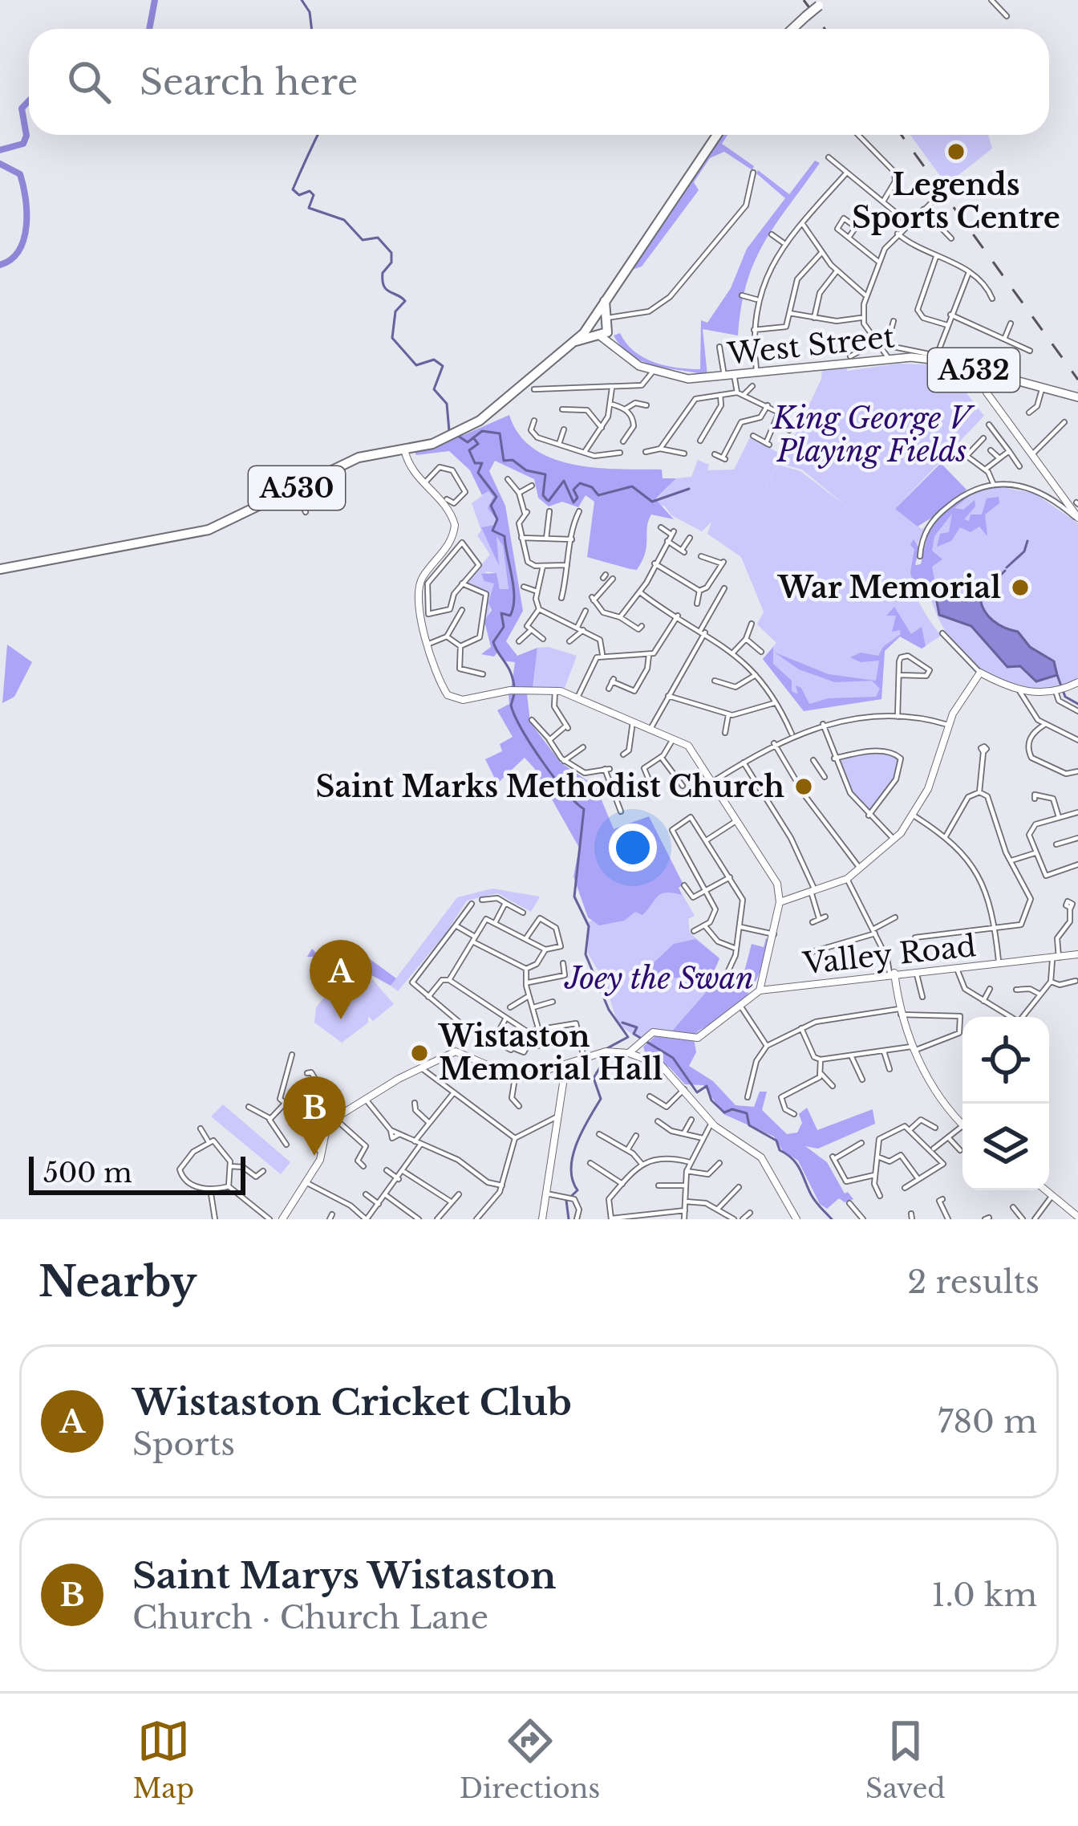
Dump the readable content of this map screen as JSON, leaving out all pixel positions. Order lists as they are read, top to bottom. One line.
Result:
{"streets":{"highway":["A530"],"main road":["West Street","A532"],"street":["Valley Road"]},"crossings":[["West Street","A530"]],"parks":["King George V Playing Fields","Joey the Swan"],"places":["Legends Sports Centre","War Memorial","Saint Marks Methodist Church","Wistaston Memorial Hall"],"scale_bar":"500 m","page":{"search":"Search here","pins":["A","B"],"scale":"500 m","heading":["Nearby","2 results"],"list":[{"mark":"A","name":"Wistaston Cricket Club","note":"Sports","value":"780 m"},{"mark":"B","name":"Saint Marys Wistaston","note":"Church · Church Lane","value":"1.0 km"}],"nav":["Map","Directions","Saved"]}}
